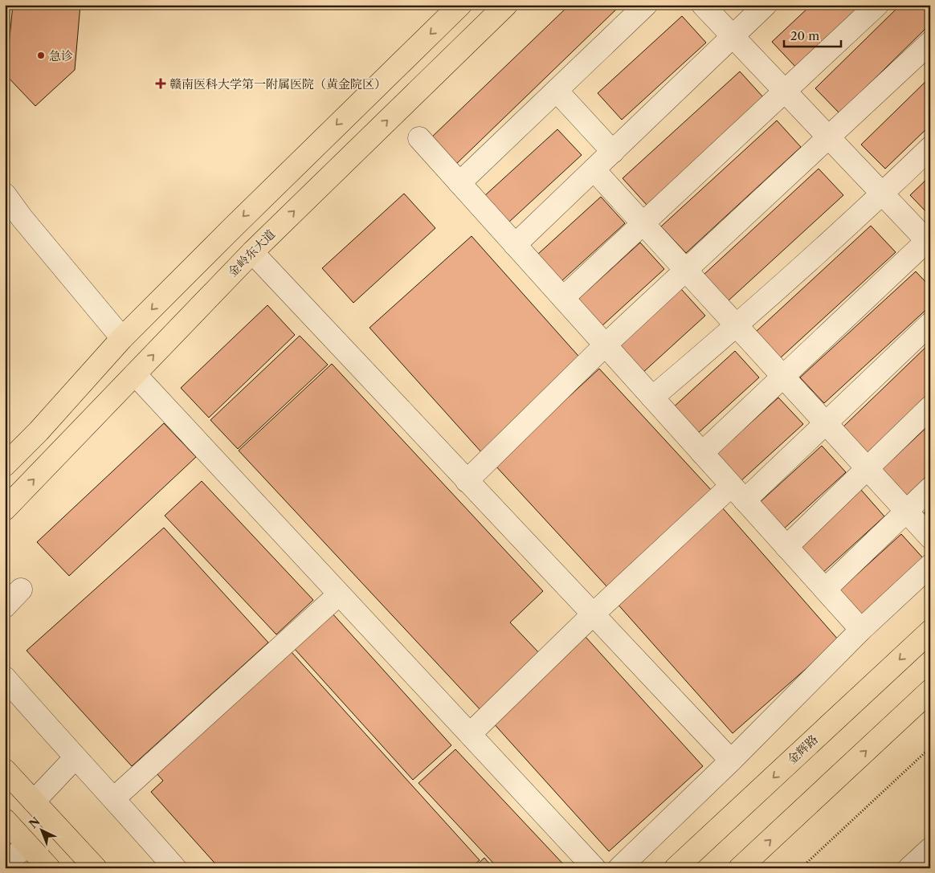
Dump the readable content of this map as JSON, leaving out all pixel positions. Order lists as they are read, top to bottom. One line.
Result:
{"streets":{"main road":["金岭东大道","金辉路"]},"places":{"other":["急诊"],"health":["赣南医科大学第一附属医院（黄金院区）"]},"scale_bar":"20 m","north":"top left"}
